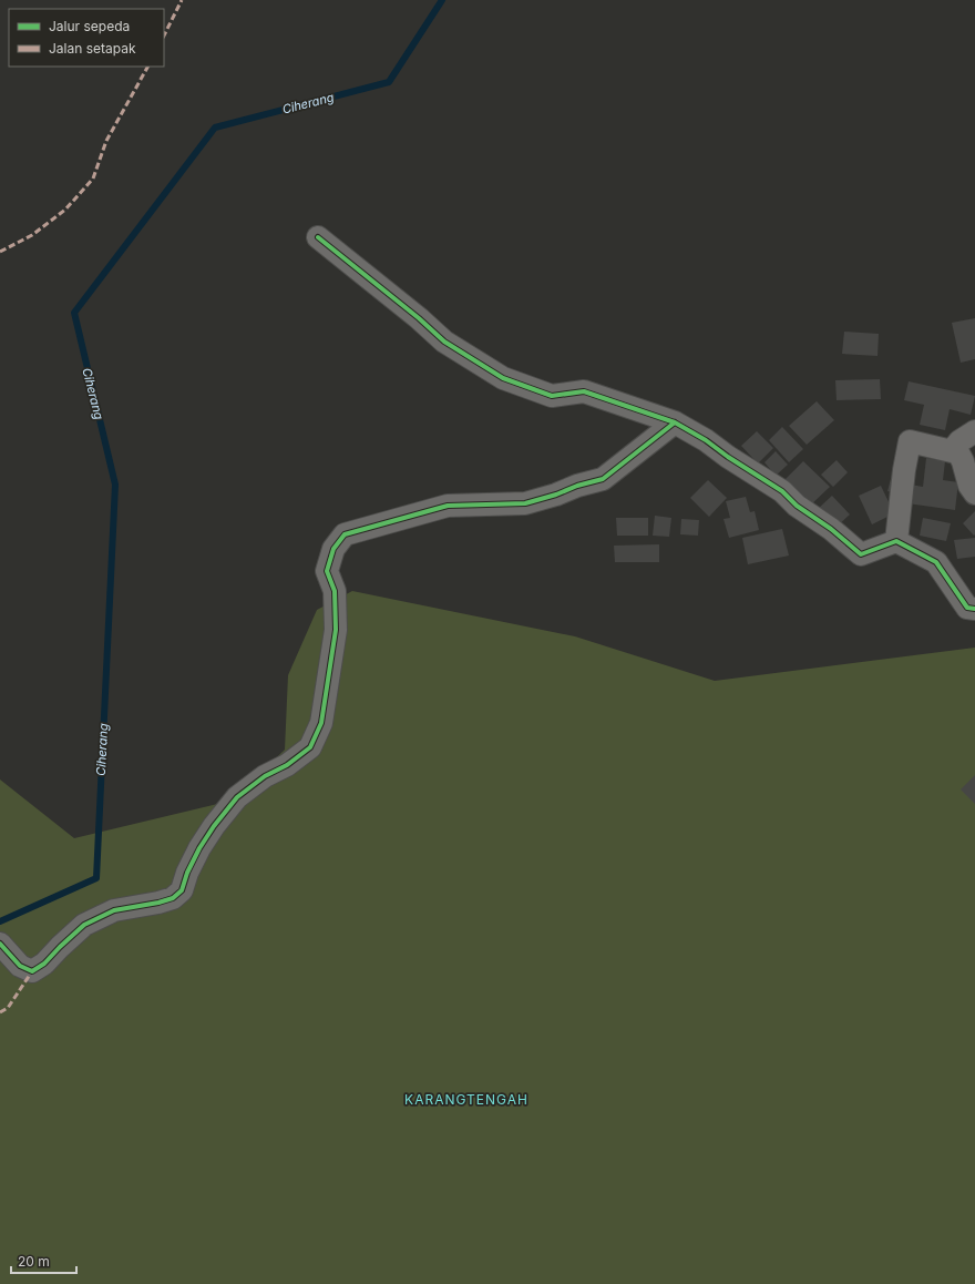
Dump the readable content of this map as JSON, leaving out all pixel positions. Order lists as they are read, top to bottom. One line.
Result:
{"districts":["KARANGTENGAH"],"water":["Ciherang"],"legend":["Jalur sepeda","Jalan setapak"],"scale_bar":"20 m"}
